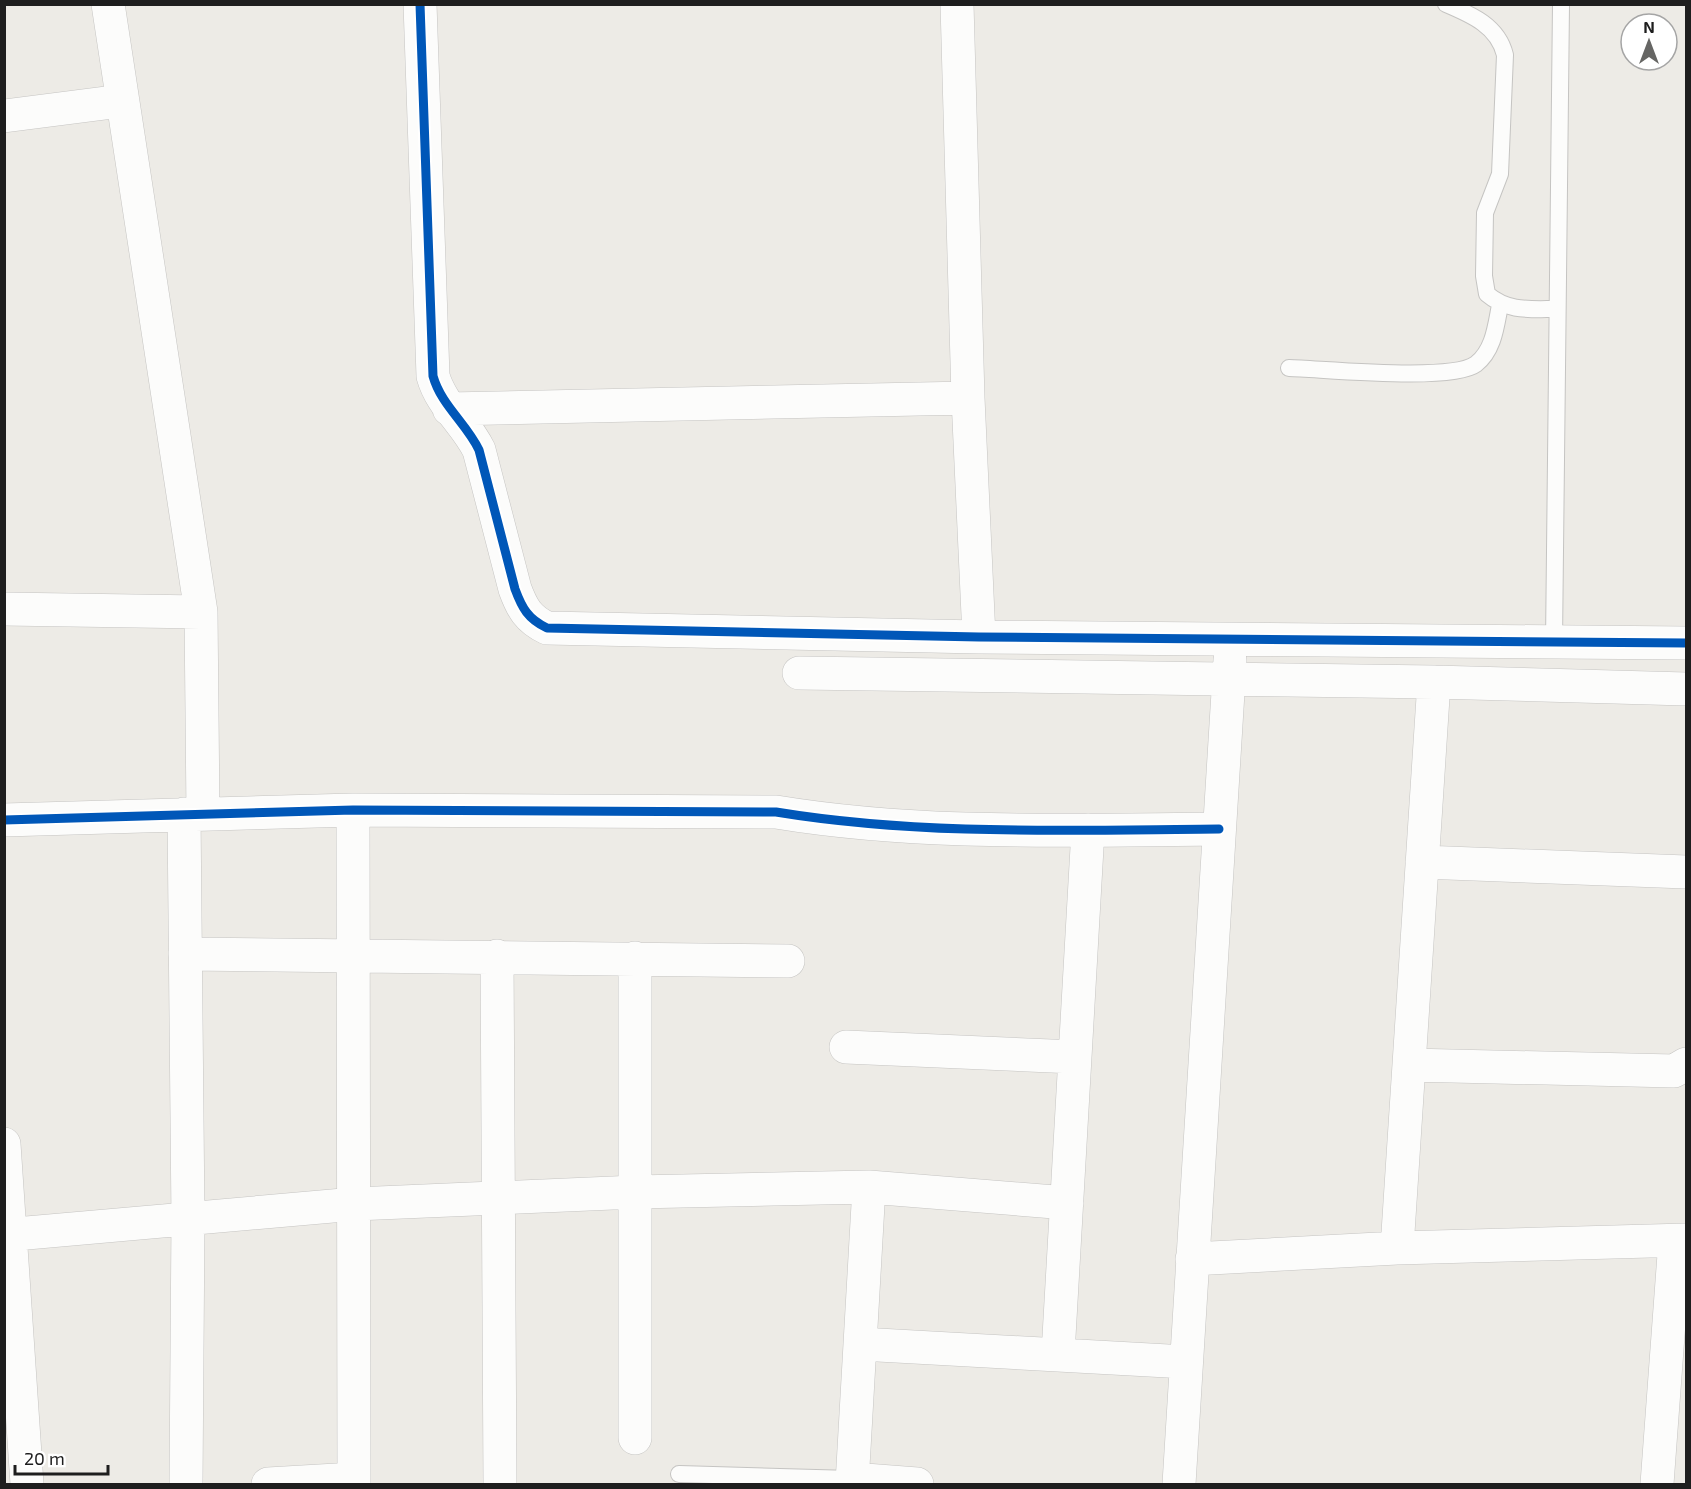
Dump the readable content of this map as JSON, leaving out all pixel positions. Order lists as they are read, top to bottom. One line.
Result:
{"scale_bar":"20 m","north":"top"}
